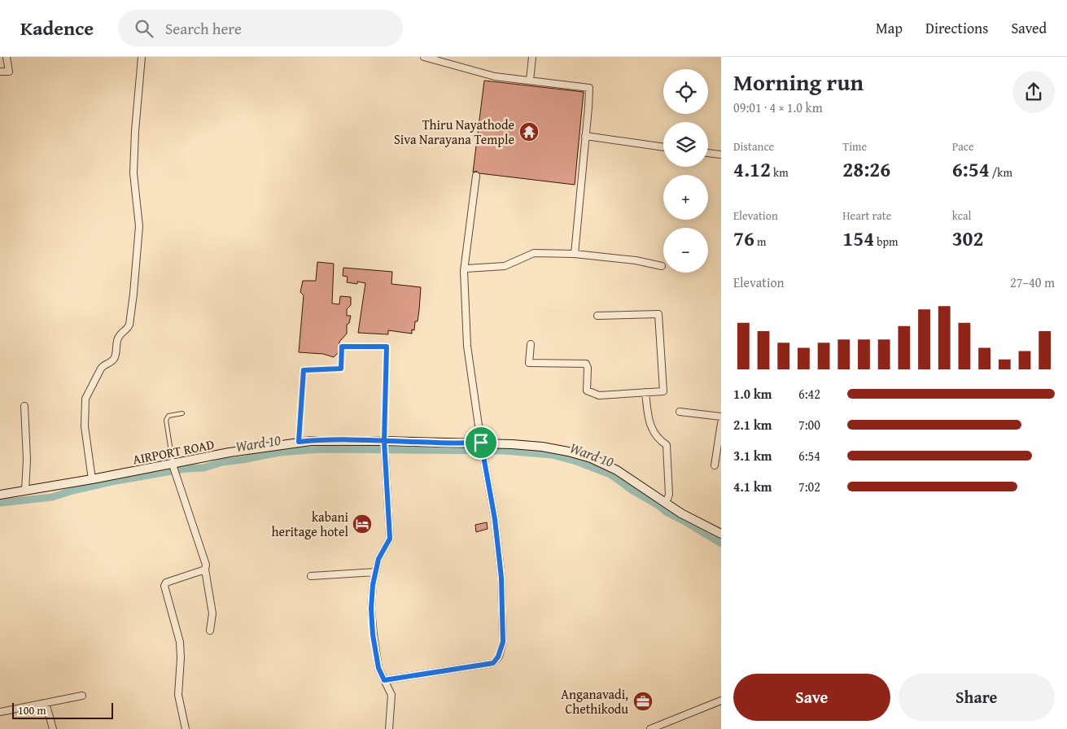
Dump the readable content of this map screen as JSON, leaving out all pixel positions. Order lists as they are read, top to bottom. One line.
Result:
{"streets":{"main road":["AIRPORT ROAD"]},"water":["Ward 10"],"places":{"temple":["Thiru Nayathode Siva Narayana Temple"],"hotel":["kabani heritage hotel"],"office":["Anganavadi, Chethikodu"]},"scale_bar":"100 m","page":{"header":"Kadence","search":"Search here","nav":["Map","Directions","Saved"],"heading":["Morning run","09:01 · 4 × 1.0 km"],"map_buttons":["+","−"],"stats":[["Distance","4.12 km"],["Time","28:26"],["Pace","6:54 /km"],["Elevation","76 m"],["Heart rate","154 bpm"],["kcal","302"]],"chart":["Elevation","27–40 m"],"list":[{"name":"1.0 km","note":"6:42"},{"name":"2.1 km","note":"7:00"},{"name":"3.1 km","note":"6:54"},{"name":"4.1 km","note":"7:02"}],"buttons":["Save","Share"],"scale":"100 m"}}
